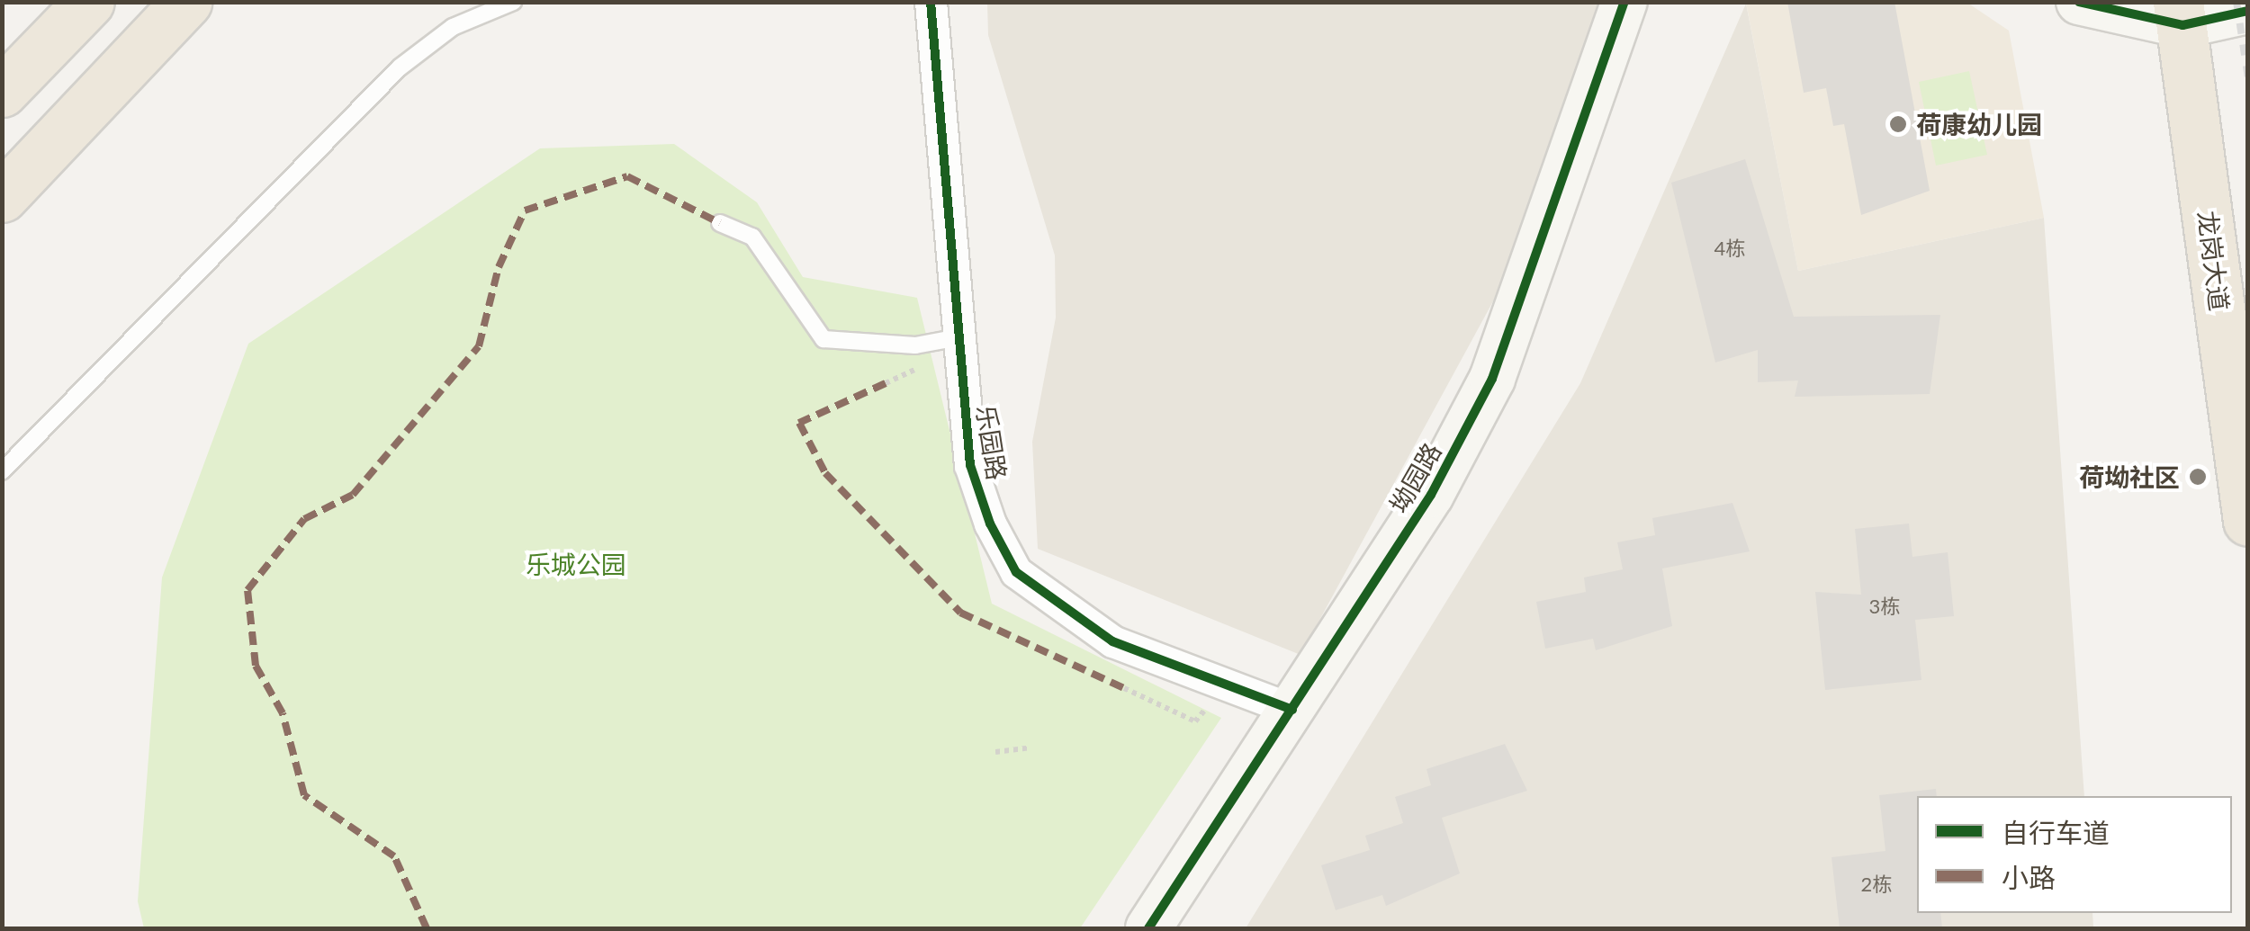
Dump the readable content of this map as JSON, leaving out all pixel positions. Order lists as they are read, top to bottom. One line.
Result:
{"streets":{"highway":["龙岗大道"],"street":["乐园路","坳园路"]},"crossings":[["乐园路","坳园路"]],"parks":["乐城公园"],"places":["荷康幼儿园","荷坳社区"],"house_numbers":["4栋","3栋","2栋"],"legend":["自行车道","小路"]}
